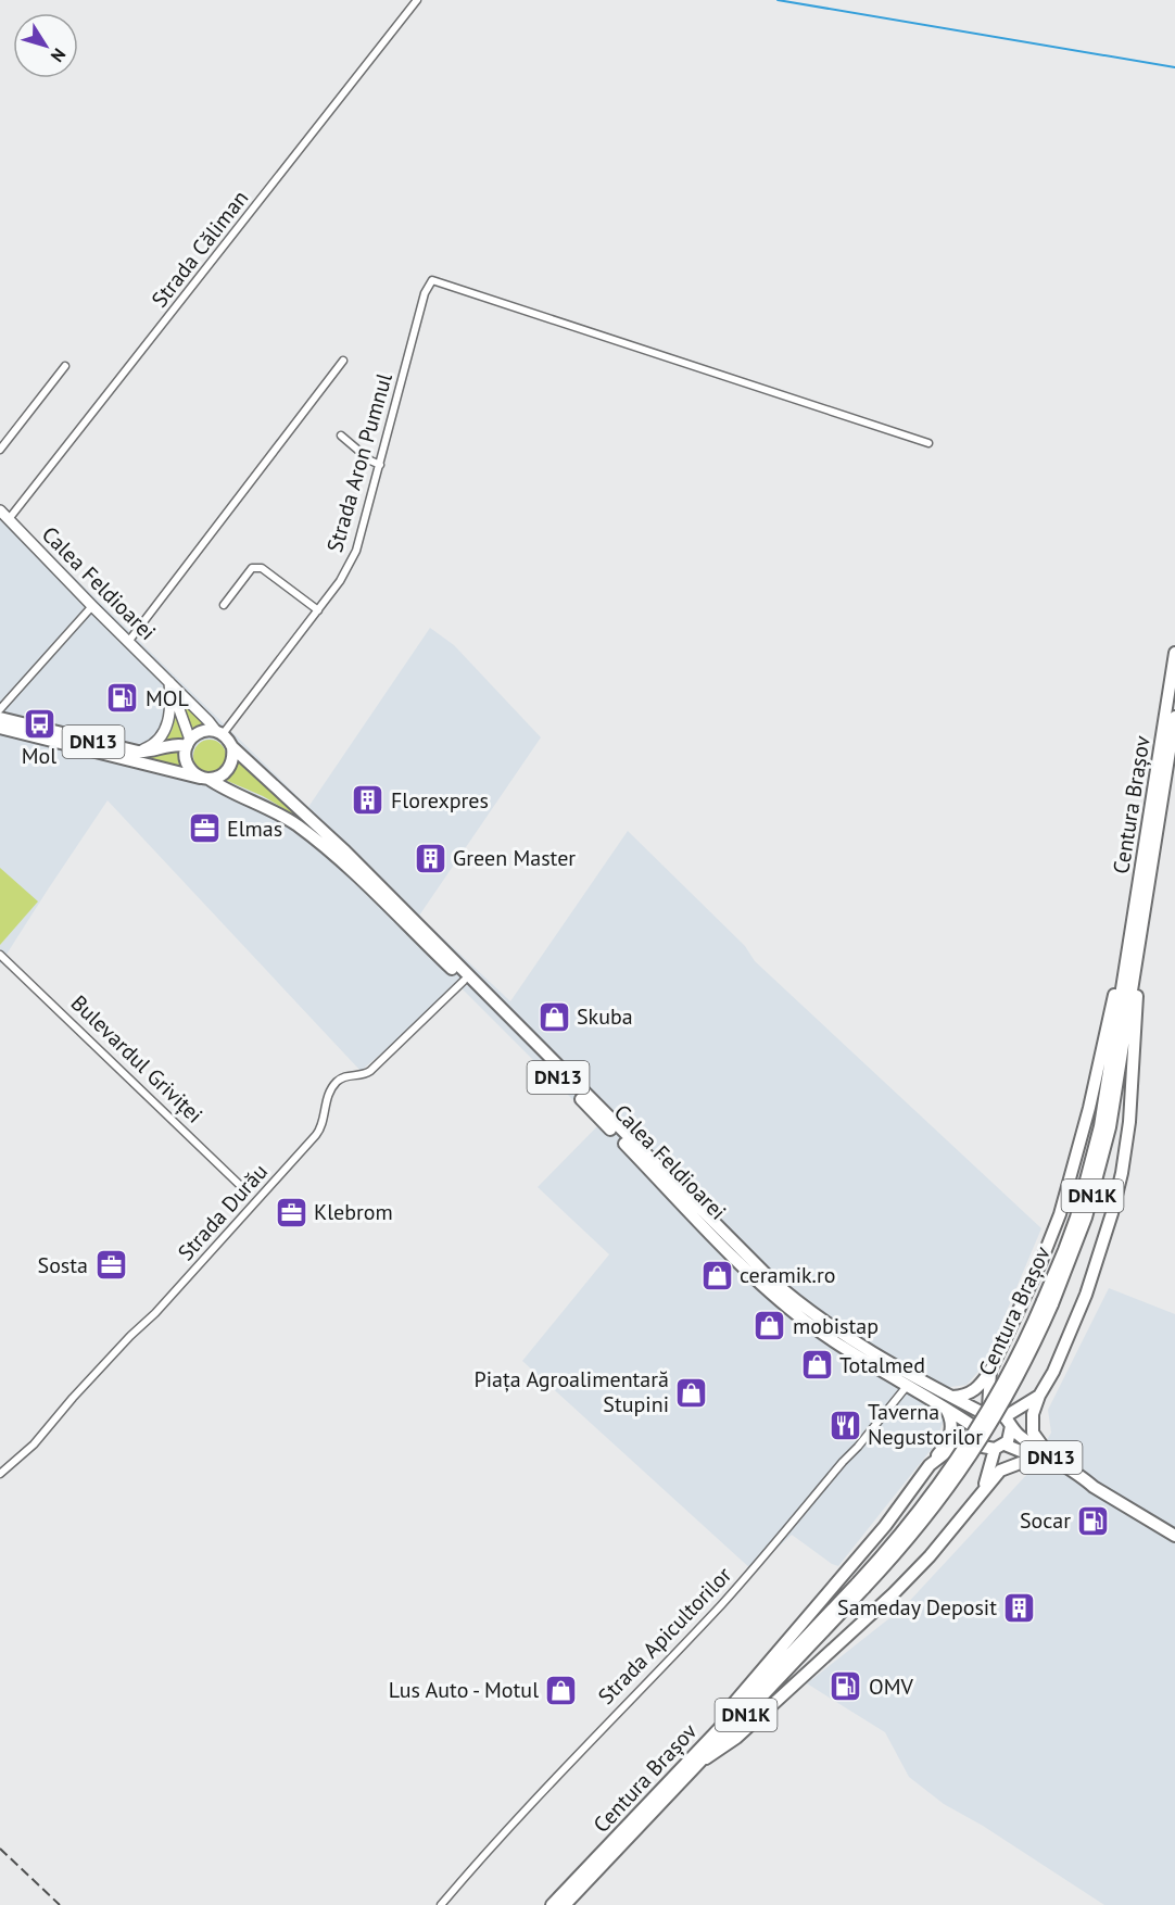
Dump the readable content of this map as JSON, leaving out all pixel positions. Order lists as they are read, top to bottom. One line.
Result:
{"streets":{"main road":["Calea Feldioarei","DN13","Centura Brașov","DN1K"],"street":["Strada Căliman","Strada Aron Pumnul","Bulevardul Griviței","Strada Durău","Strada Apicultorilor"]},"crossings":[["Strada Căliman","Calea Feldioarei"],["Strada Aron Pumnul","Calea Feldioarei"],["Strada Aron Pumnul","DN13"],["Calea Feldioarei","DN13"],["Calea Feldioarei","Strada Durău"],["Calea Feldioarei","Strada Apicultorilor"],["Centura Brașov","DN1K"]],"places":{"fuel station":["MOL","Socar","OMV"],"bus stop":["Mol"],"building":["Florexpres","Green Master","Sameday Deposit"],"office":["Elmas","Klebrom","Sosta"],"shop":["Skuba","ceramik.ro","mobistap","Totalmed","Piața Agroalimentară Stupini","Lus Auto - Motul"],"restaurant":["Taverna Negustorilor"]},"north":"bottom right"}
